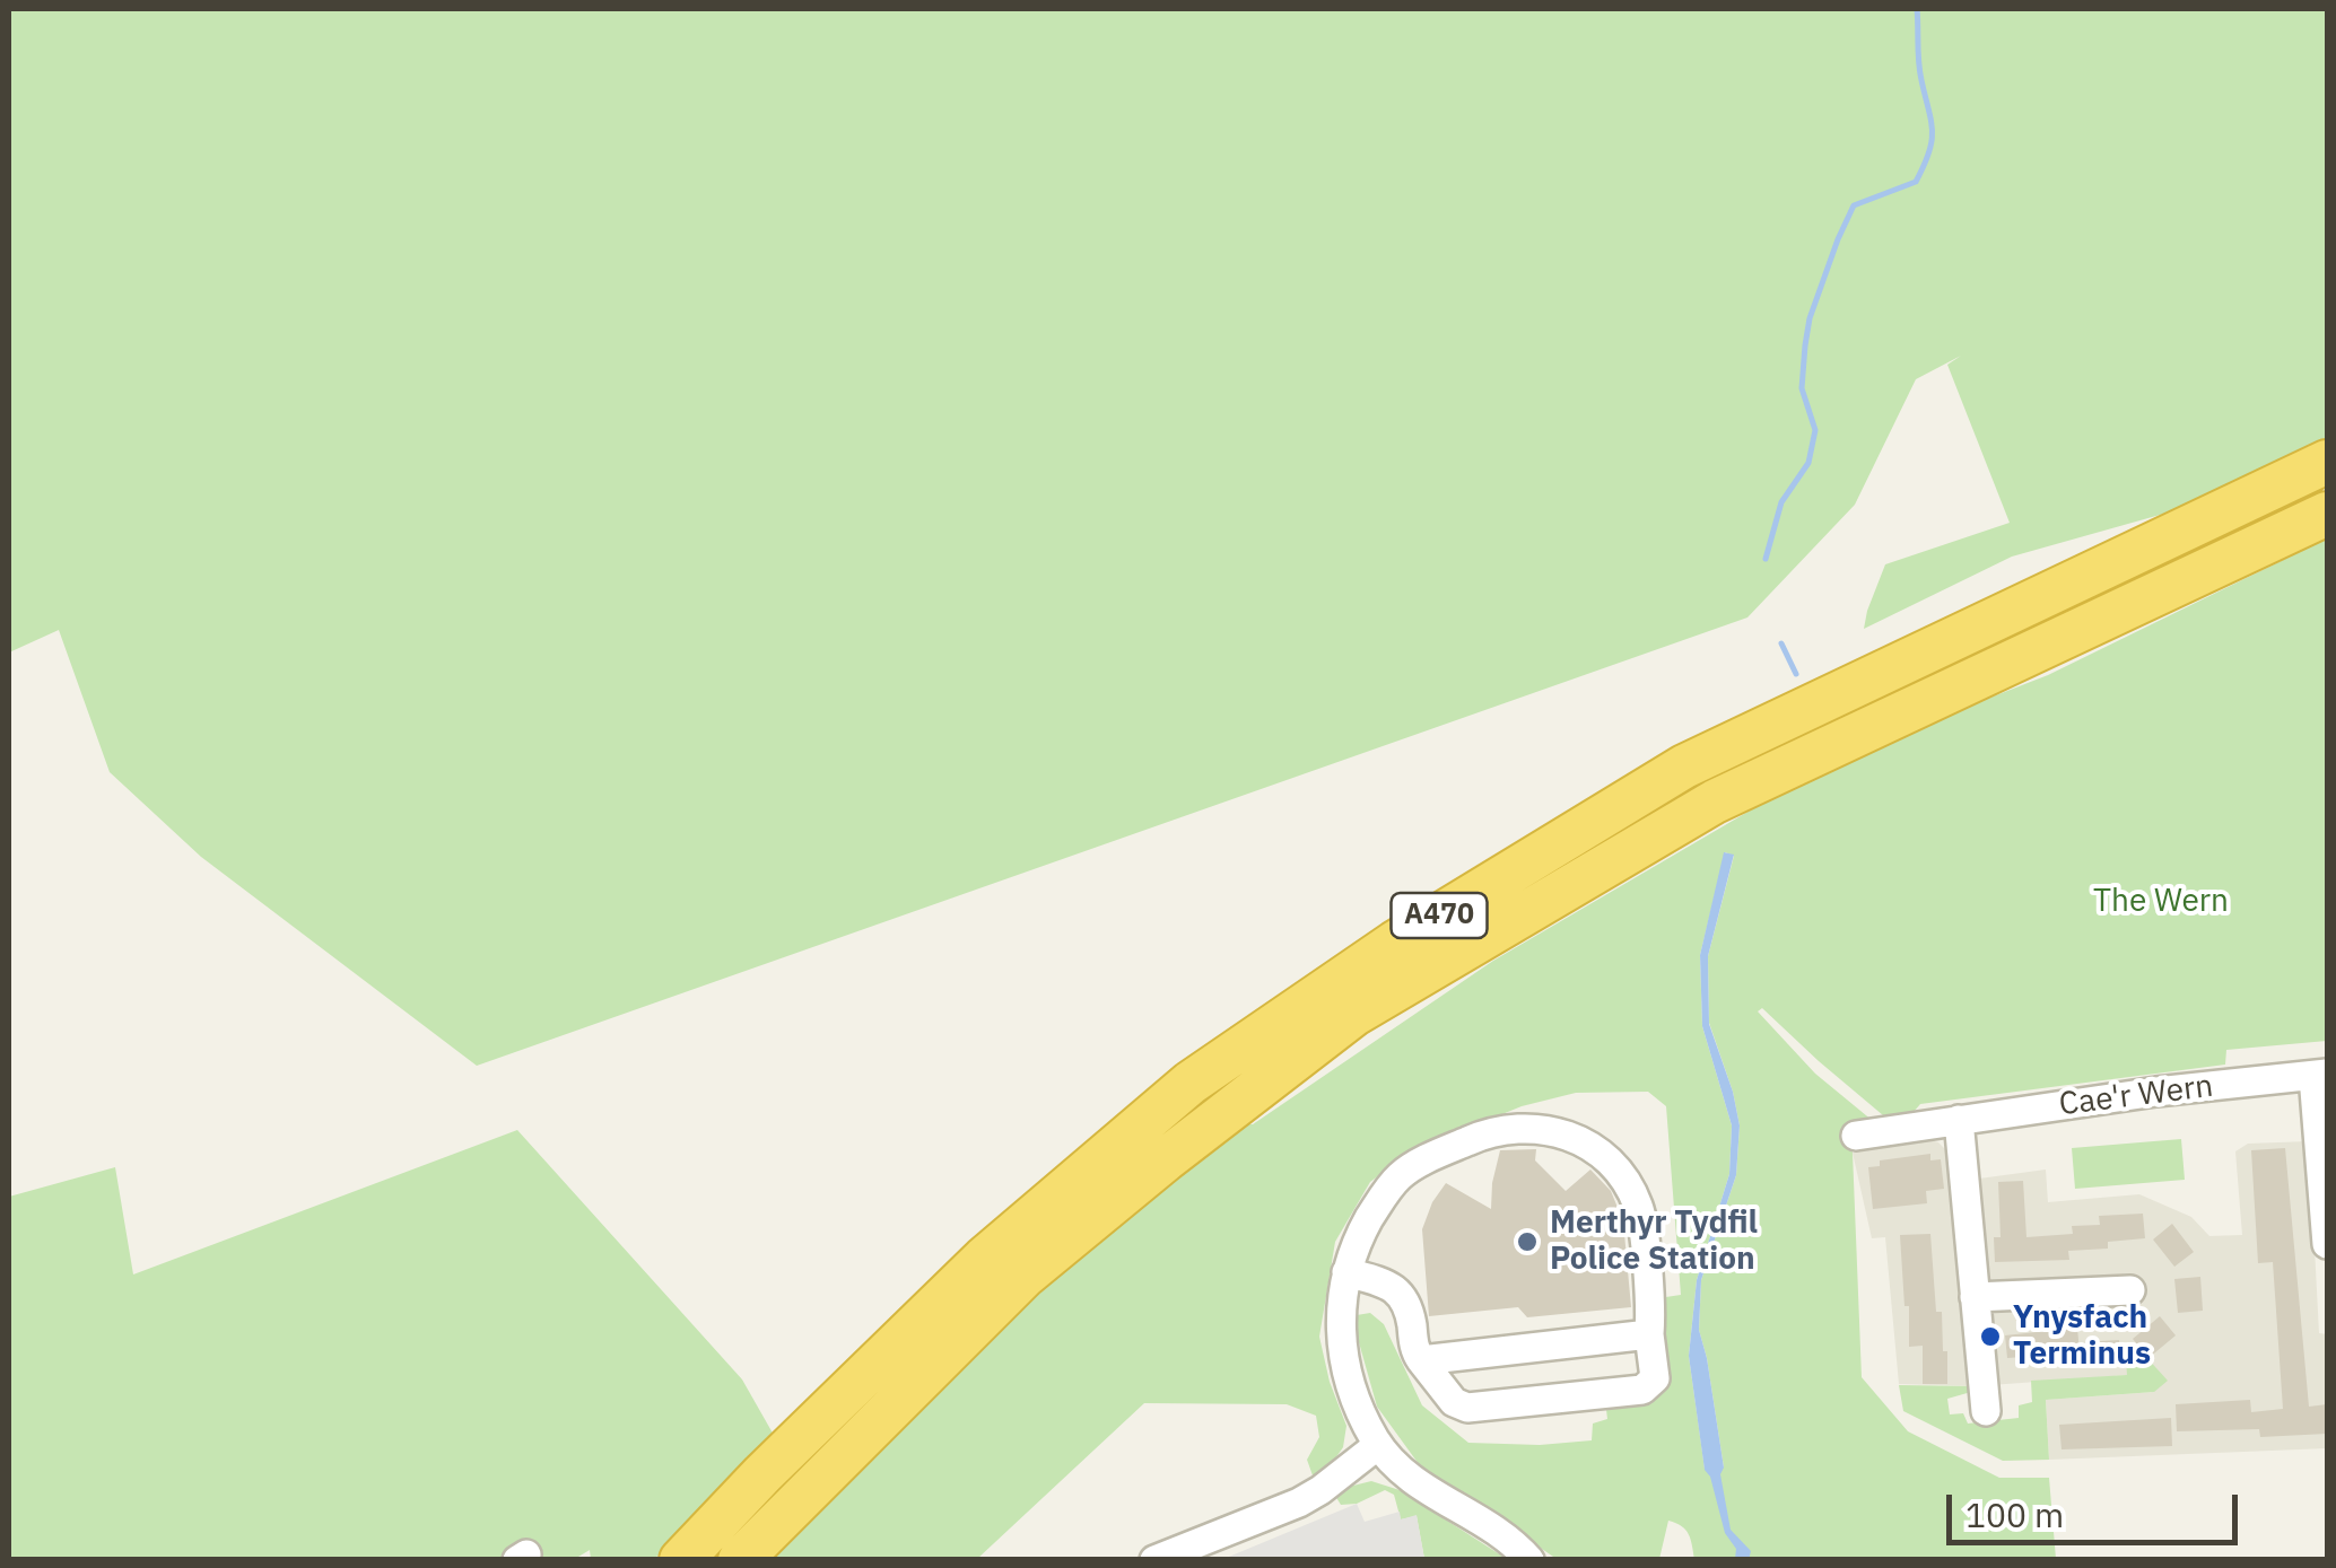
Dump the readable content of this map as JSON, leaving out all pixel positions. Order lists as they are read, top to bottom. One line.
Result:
{"streets":{"highway":["A470"],"street":["Cae'r Wern"]},"parks":["The Wern"],"places":["Merthyr Tydfil Police Station","Ynysfach Terminus"],"scale_bar":"100 m"}
